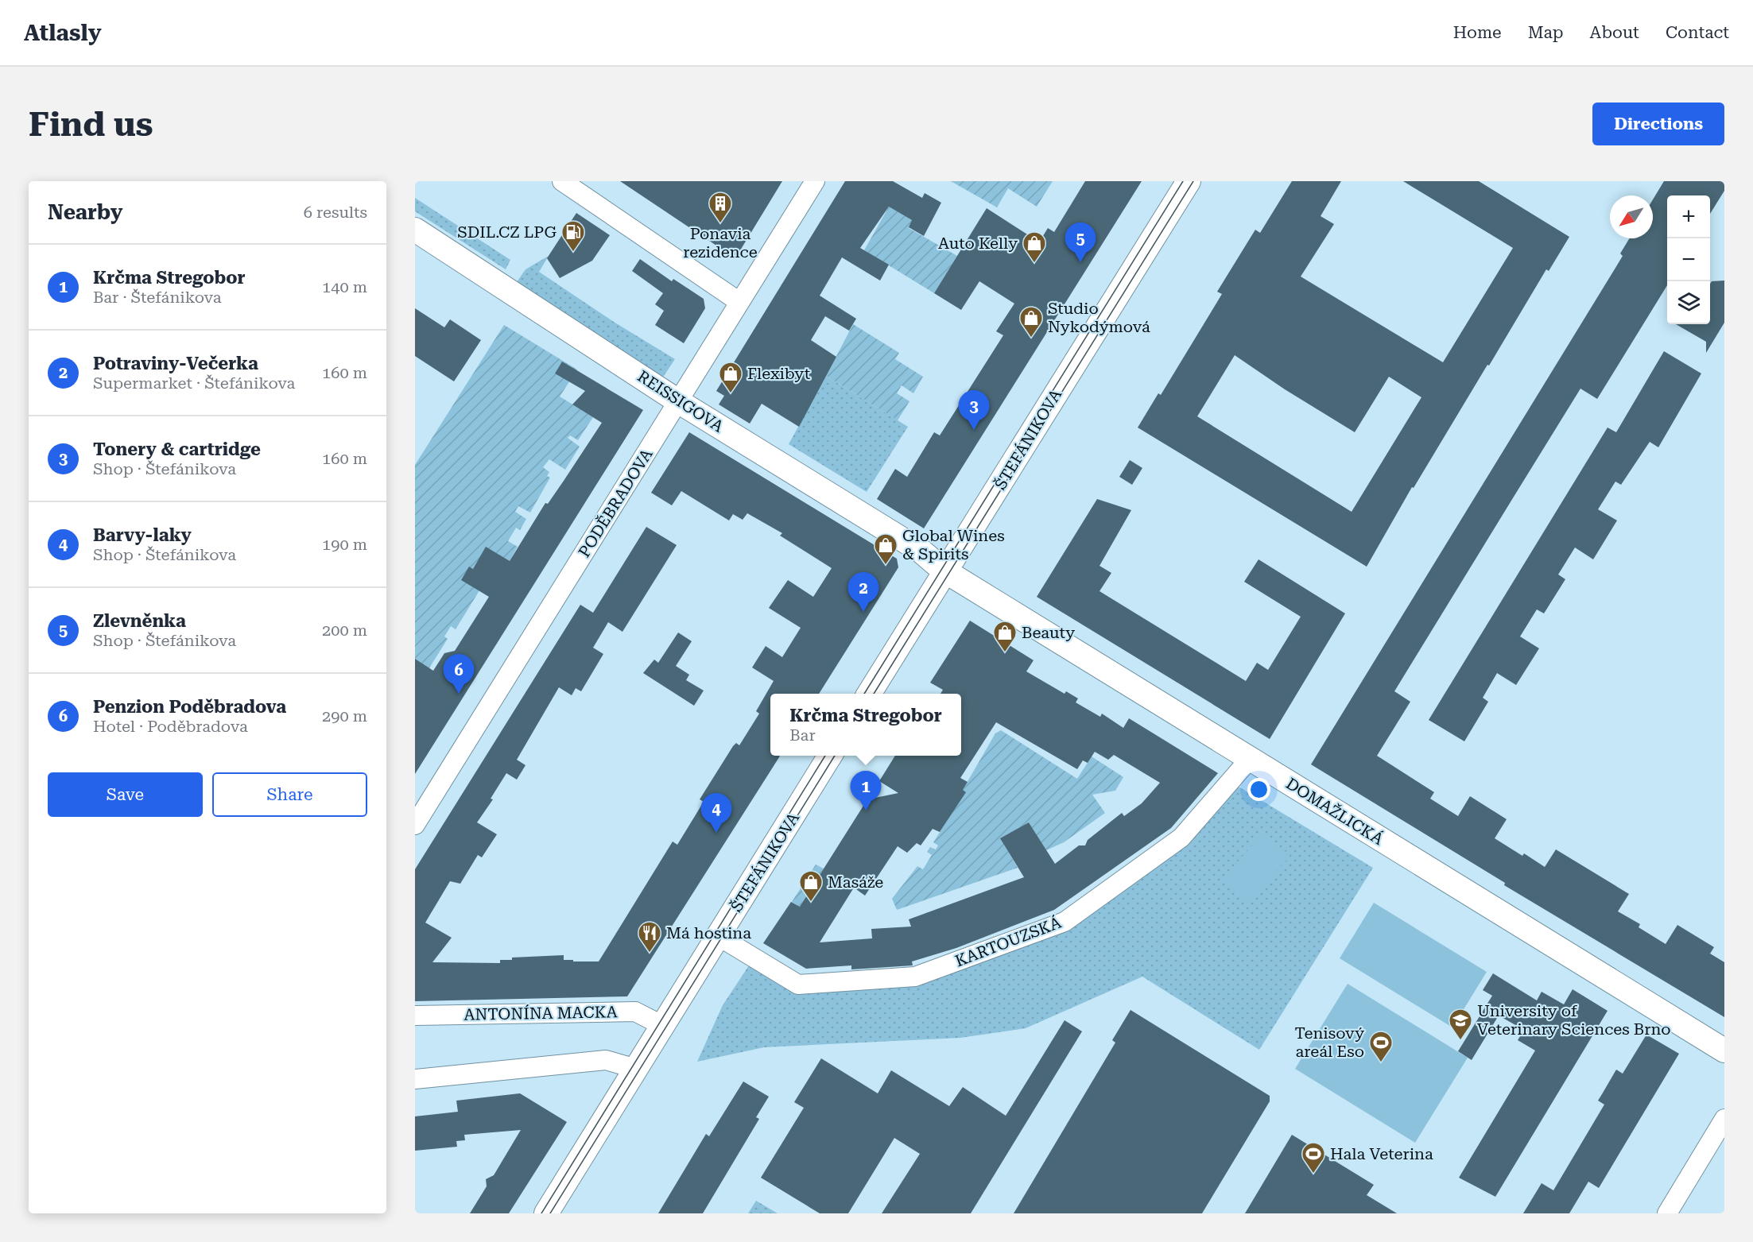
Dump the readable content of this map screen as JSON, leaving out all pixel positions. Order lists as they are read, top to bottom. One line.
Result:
{"streets":{"street":["REISSIGOVA","ŠTEFÁNIKOVA","PODĚBRADOVA","DOMAŽLICKÁ","KARTOUZSKÁ","ANTONÍNA MACKA"]},"crossings":[["REISSIGOVA","ŠTEFÁNIKOVA"],["REISSIGOVA","PODĚBRADOVA"],["REISSIGOVA","DOMAŽLICKÁ"],["ŠTEFÁNIKOVA","DOMAŽLICKÁ"],["ŠTEFÁNIKOVA","KARTOUZSKÁ"],["ŠTEFÁNIKOVA","ANTONÍNA MACKA"],["DOMAŽLICKÁ","KARTOUZSKÁ"]],"places":{"building":["Ponavia rezidence"],"fuel station":["SDIL.CZ LPG"],"shop":["Auto Kelly","Studio Nykodýmová","Flexibyt","Global Wines & Spirits","Beauty","Masáže"],"restaurant":["Má hostina"],"school or university":["University of Veterinary Sciences Brno"],"sports":["Tenisový areál Eso","Hala Veterina"]},"north":"bottom left","page":{"header":"Atlasly","nav":["Home","Map","About","Contact"],"buttons":["Directions",["Save","Share"]],"title":"Find us","heading":["Nearby","6 results"],"map_buttons":["+","−"],"pins":["5","3","2","6","1","4"],"list":[{"mark":"1","name":"Krčma Stregobor","note":"Bar · Štefánikova","value":"140 m"},{"mark":"2","name":"Potraviny-Večerka","note":"Supermarket · Štefánikova","value":"160 m"},{"mark":"3","name":"Tonery & cartridge","note":"Shop · Štefánikova","value":"160 m"},{"mark":"4","name":"Barvy-laky","note":"Shop · Štefánikova","value":"190 m"},{"mark":"5","name":"Zlevněnka","note":"Shop · Štefánikova","value":"200 m"},{"mark":"6","name":"Penzion Poděbradova","note":"Hotel · Poděbradova","value":"290 m"}],"popup":["Krčma Stregobor","Bar"]}}
